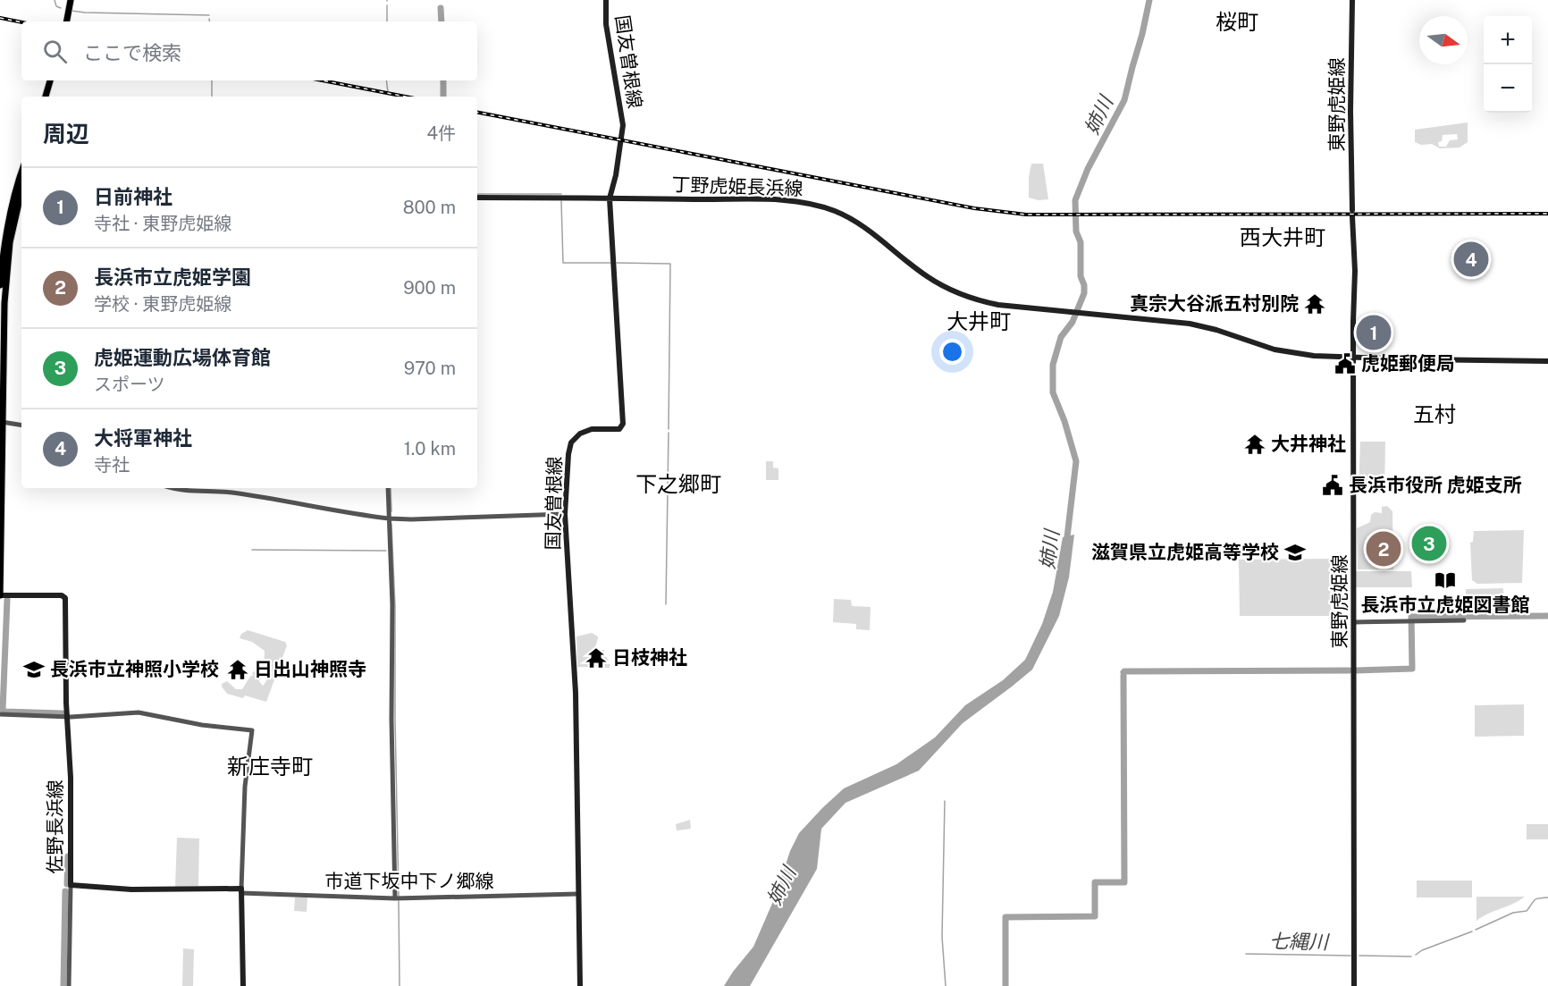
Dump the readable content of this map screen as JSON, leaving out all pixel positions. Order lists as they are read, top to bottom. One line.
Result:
{"streets":{"main road":["国友曽根線","東野虎姫線","丁野虎姫長浜線","佐野長浜線"],"street":["市道下坂中下ノ郷線"]},"crossings":[["国友曽根線","丁野虎姫長浜線"],["国友曽根線","市道下坂中下ノ郷線"],["東野虎姫線","丁野虎姫長浜線"],["佐野長浜線","市道下坂中下ノ郷線"]],"districts":["桜町","西大井町","大井町","五村","下之郷町","新庄寺町"],"water":["姉川","七縄川"],"places":{"temple":["真宗大谷派五村別院","大井神社","日枝神社","日出山神照寺"],"public building":["虎姫郵便局","長浜市役所 虎姫支所"],"school or university":["滋賀県立虎姫高等学校","長浜市立神照小学校"],"library":["長浜市立虎姫図書館"]},"north":"right","page":{"map_buttons":["+","−"],"search":"ここで検索","heading":["周辺","4件"],"list":[{"mark":"1","name":"日前神社","note":"寺社 · 東野虎姫線","value":"800 m"},{"mark":"2","name":"長浜市立虎姫学園","note":"学校 · 東野虎姫線","value":"900 m"},{"mark":"3","name":"虎姫運動広場体育館","note":"スポーツ","value":"970 m"},{"mark":"4","name":"大将軍神社","note":"寺社","value":"1.0 km"}],"pins":["4","1","3","2"]}}
